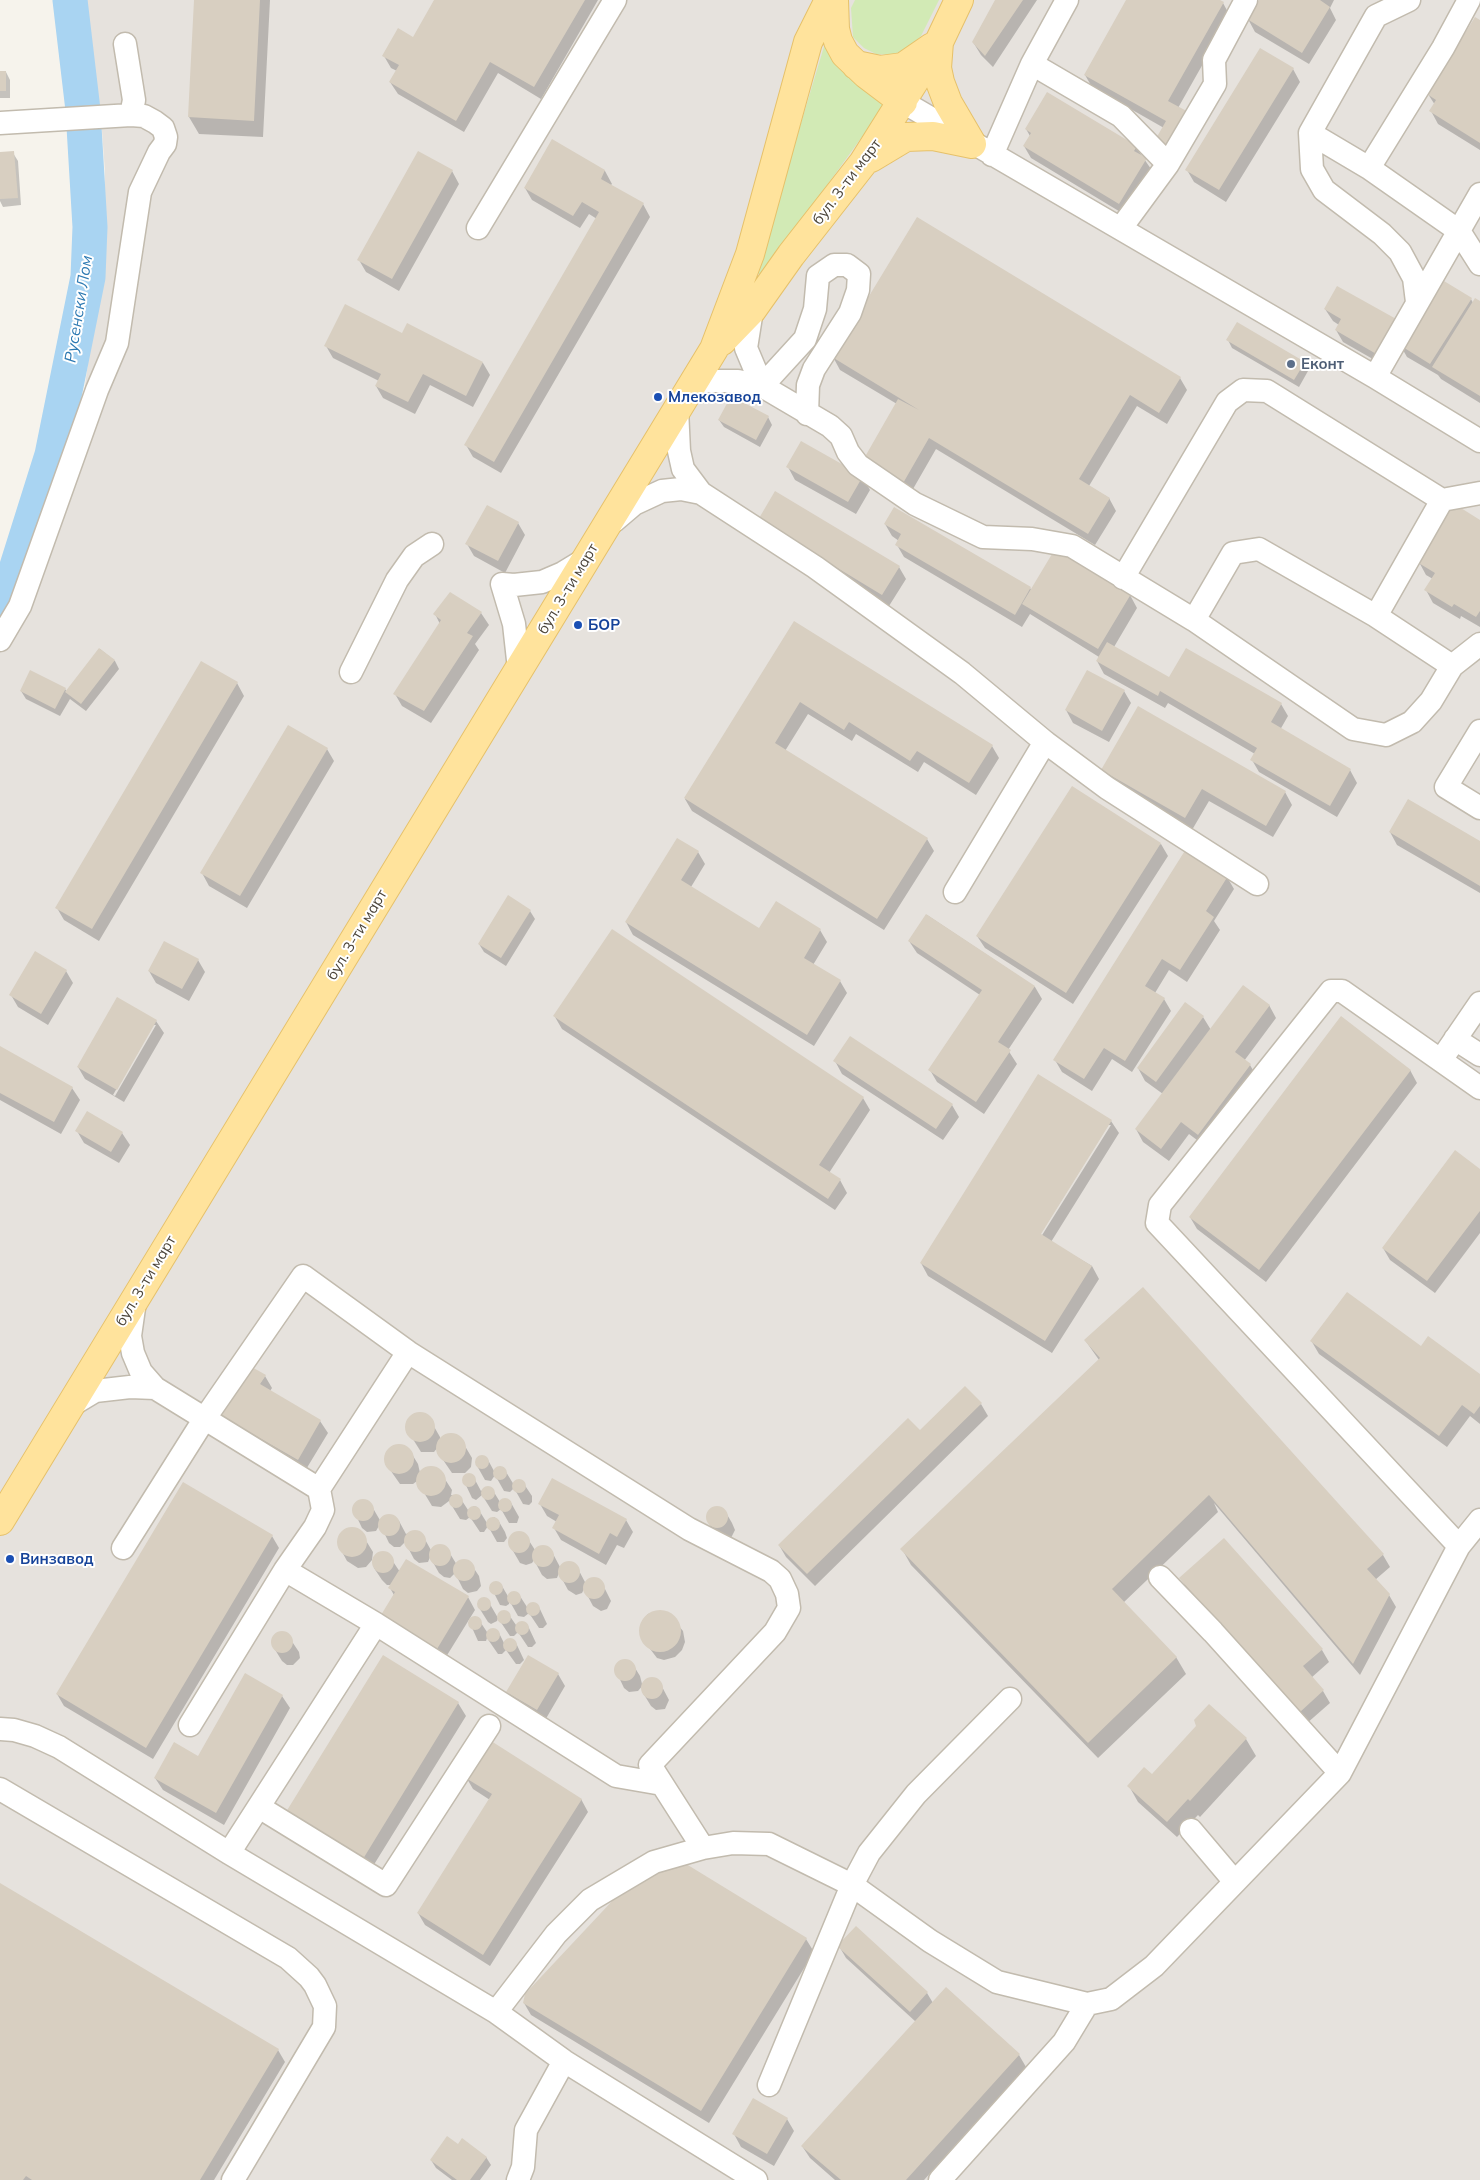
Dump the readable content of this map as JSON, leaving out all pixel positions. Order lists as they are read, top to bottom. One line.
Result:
{"streets":{"main road":["бул. 3-ти март"]},"water":["Русенски Лом"],"places":["Еконт","Млекозавод","БОР","Винзавод"]}
